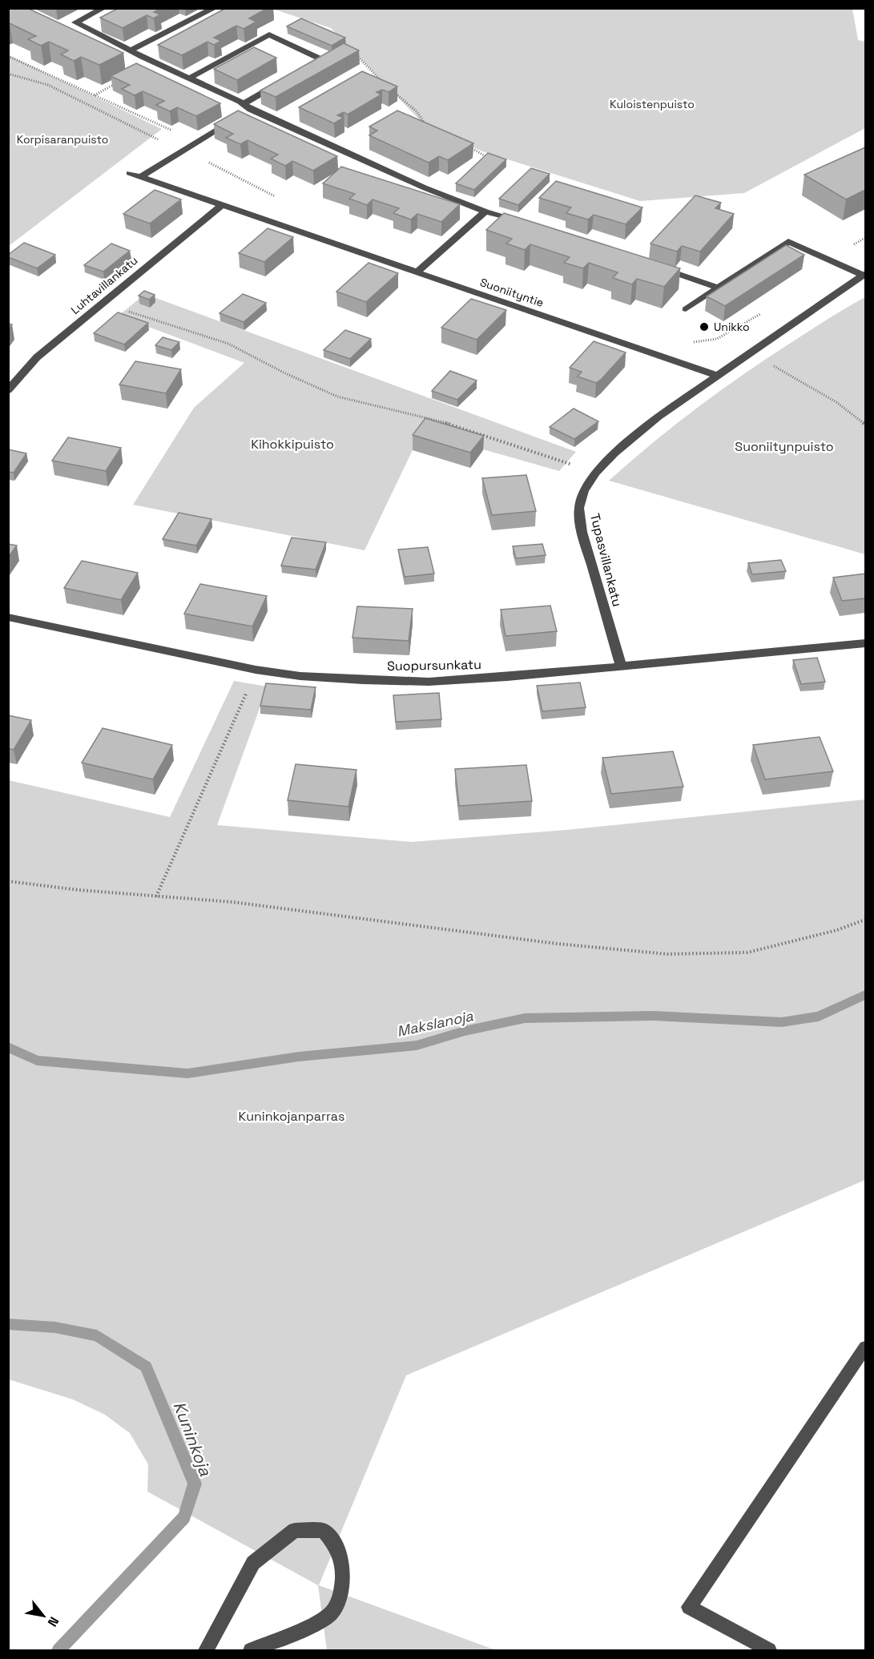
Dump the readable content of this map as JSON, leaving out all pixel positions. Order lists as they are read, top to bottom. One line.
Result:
{"streets":{"street":["Luhtavillankatu","Suoniityntie","Tupasvillankatu","Suopursunkatu"]},"crossings":[["Luhtavillankatu","Suoniityntie"],["Suoniityntie","Tupasvillankatu"],["Tupasvillankatu","Suopursunkatu"]],"water":["Makslanoja","Kuninkoja"],"parks":["Kuloistenpuisto","Korpisaranpuisto","Kihokkipuisto","Suoniitynpuisto","Kuninkojanparras"],"places":["Unikko"],"north":"bottom right"}
